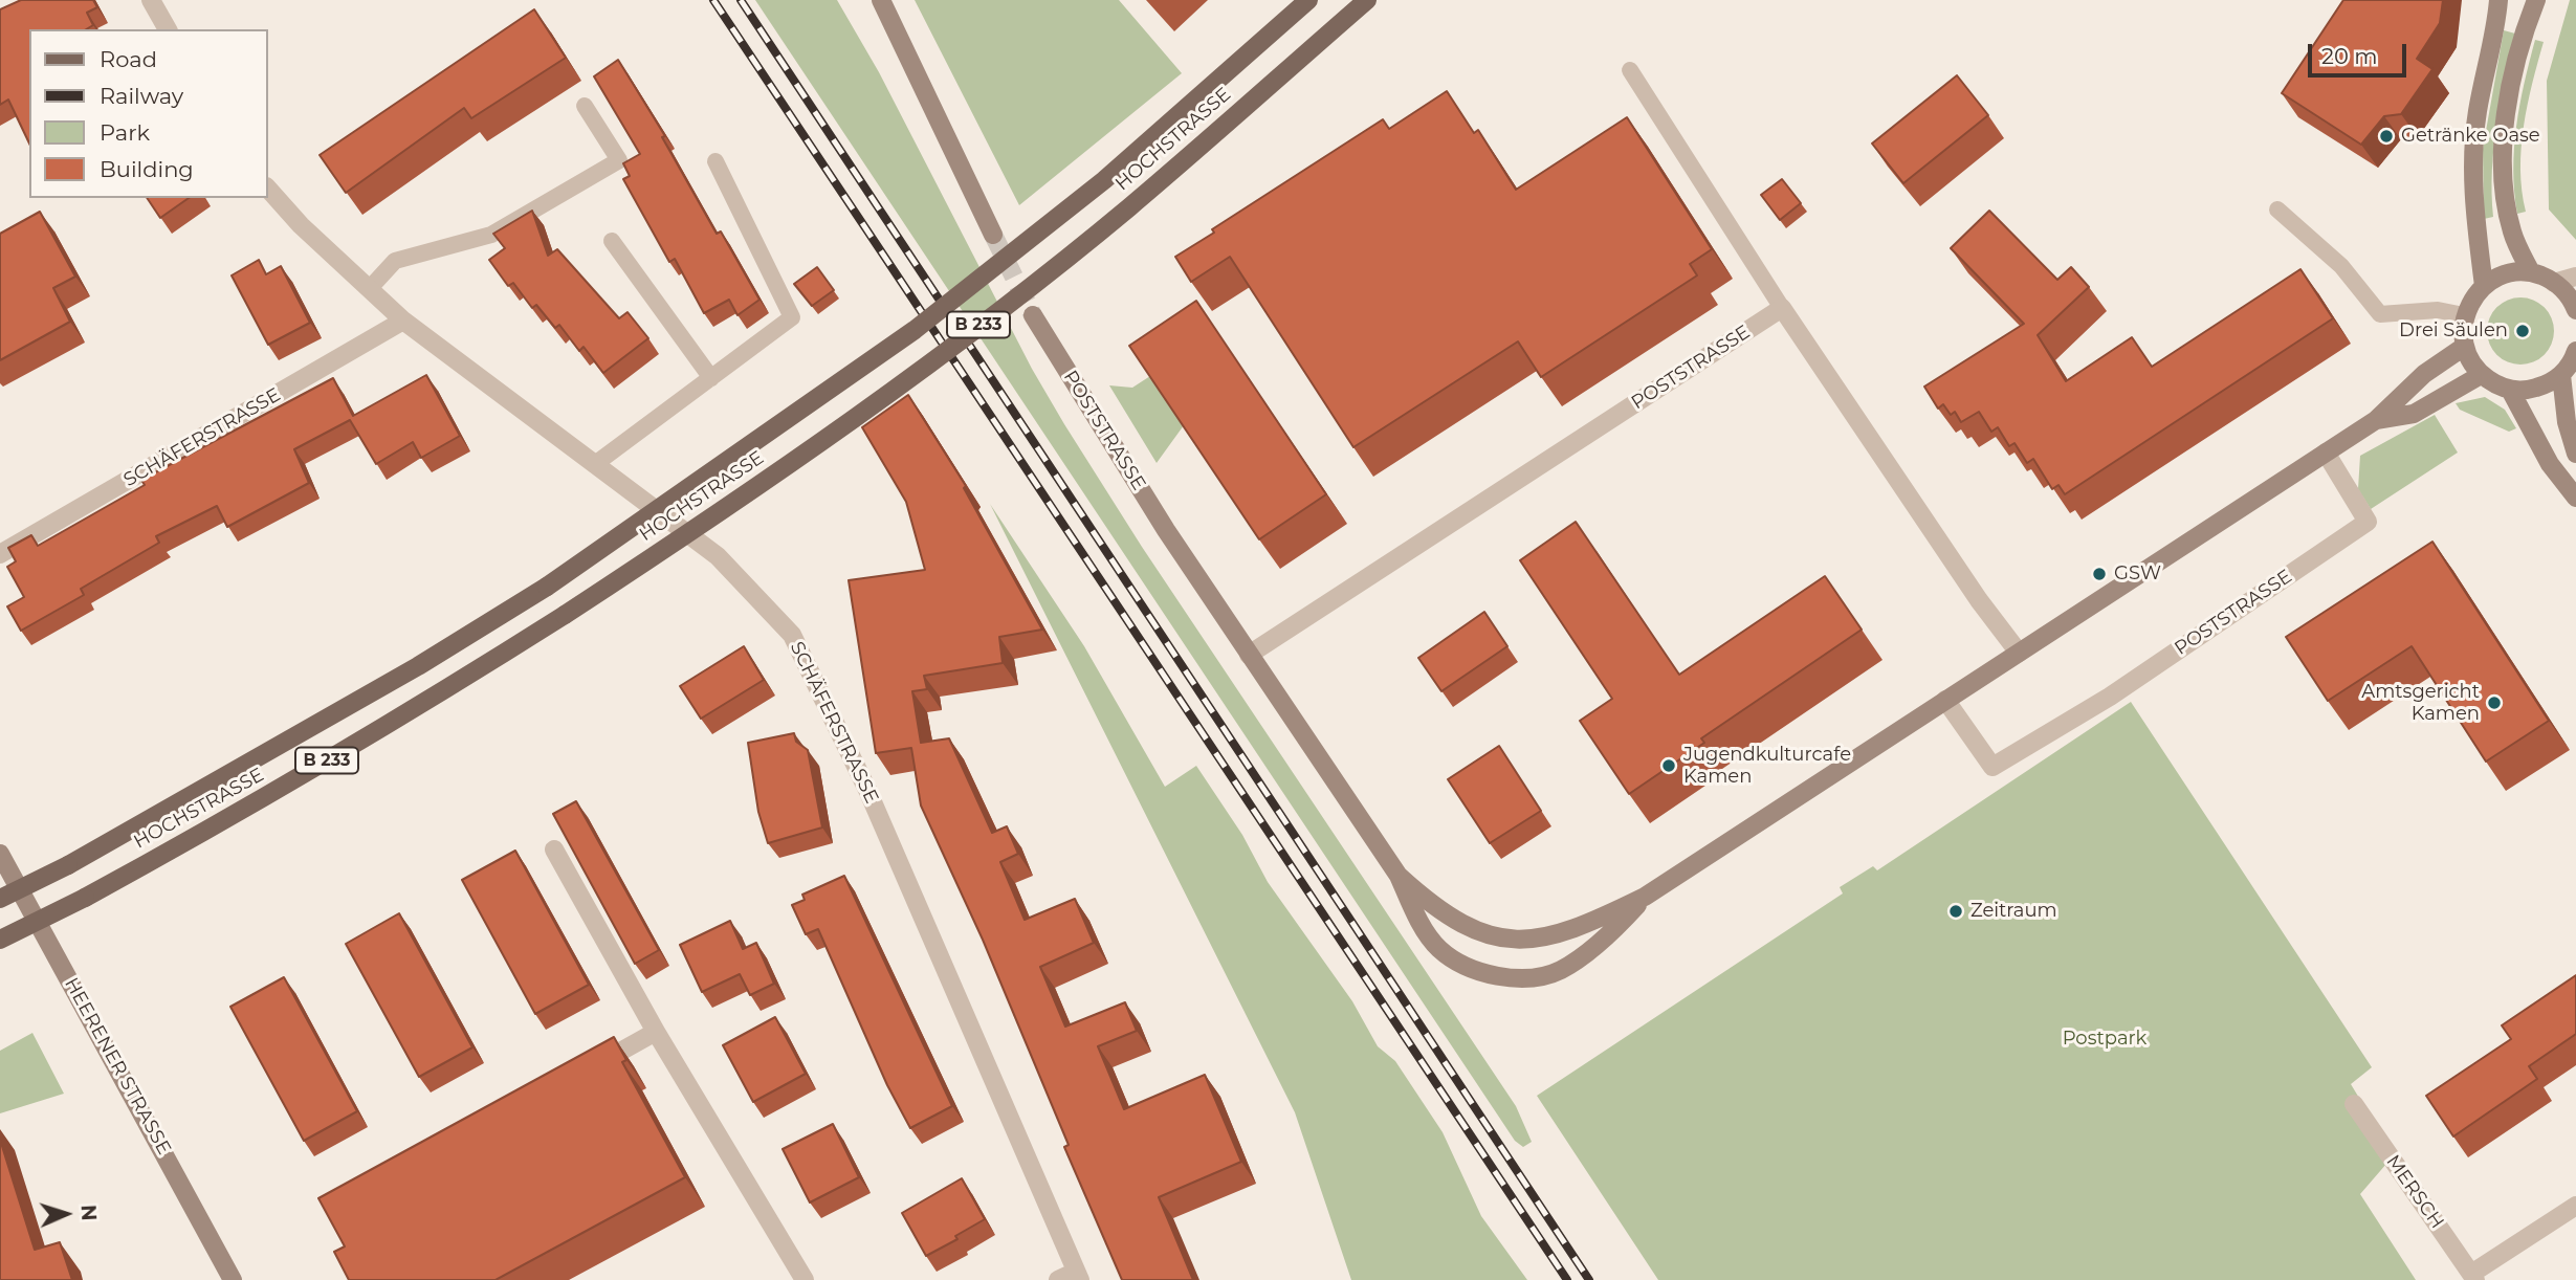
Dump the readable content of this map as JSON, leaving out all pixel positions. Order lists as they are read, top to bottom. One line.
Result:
{"streets":{"main road":["HOCHSTRASSE","B 233"],"street":["POSTSTRASSE","SCHÄFERSTRASSE","HEERENER STRASSE","MERSCH"]},"parks":["Postpark"],"places":["Getränke Oase","Drei Säulen","GSW","Amtsgericht Kamen","Jugendkulturcafe Kamen","Zeitraum"],"legend":["Road","Railway","Park","Building"],"scale_bar":"20 m","north":"right"}
